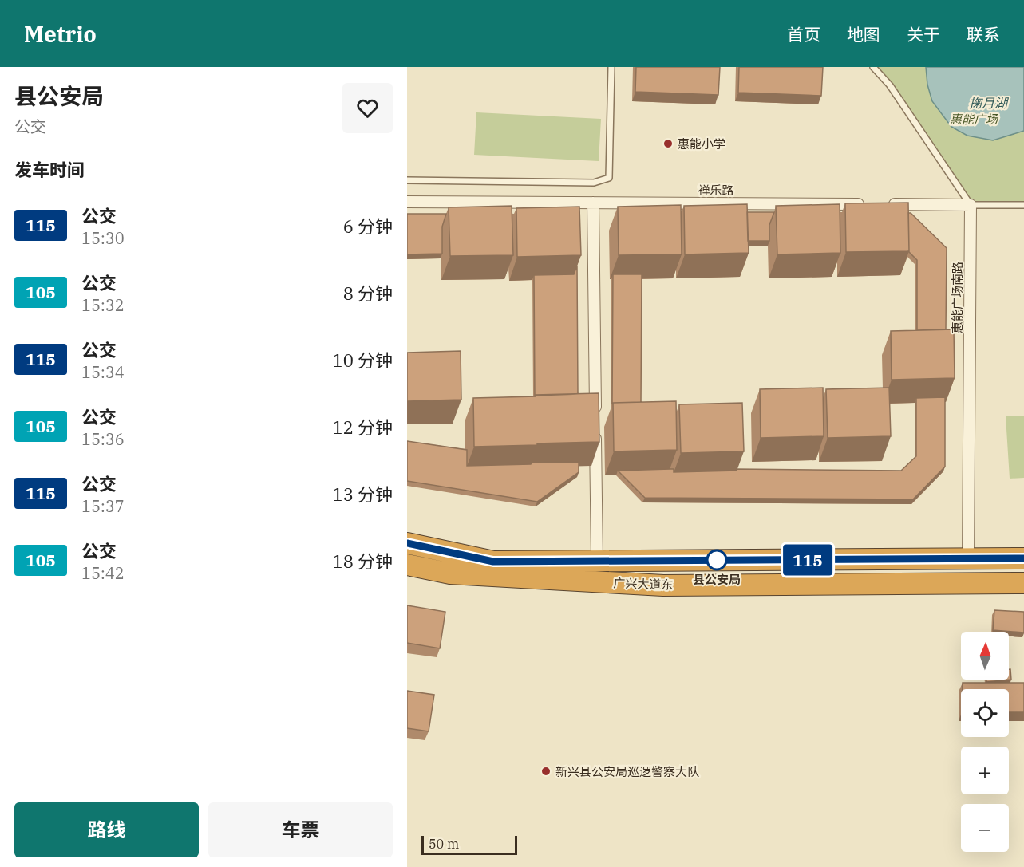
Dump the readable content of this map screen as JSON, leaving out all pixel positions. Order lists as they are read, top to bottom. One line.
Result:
{"streets":{"highway":["广兴大道东"],"street":["禅乐路","惠能广场南路"]},"crossings":[["惠能广场南路","广兴大道东"]],"water":["掬月湖"],"parks":["惠能广场"],"places":["惠能小学","县公安局","新兴县公安局巡逻警察大队"],"lines":["bus line 115"],"scale_bar":"50 m","north":"top","page":{"header":"Metrio","nav":["首页","地图","关于","联系"],"heading":[["县公安局","公交"],"发车时间"],"on_map":"115","list":[{"mark":"115","name":"公交","note":"15:30","value":"6 分钟"},{"mark":"105","name":"公交","note":"15:32","value":"8 分钟"},{"mark":"115","name":"公交","note":"15:34","value":"10 分钟"},{"mark":"105","name":"公交","note":"15:36","value":"12 分钟"},{"mark":"115","name":"公交","note":"15:37","value":"13 分钟"},{"mark":"105","name":"公交","note":"15:42","value":"18 分钟"}],"map_buttons":["+","−"],"buttons":["路线","车票"],"scale":"50 m"}}
